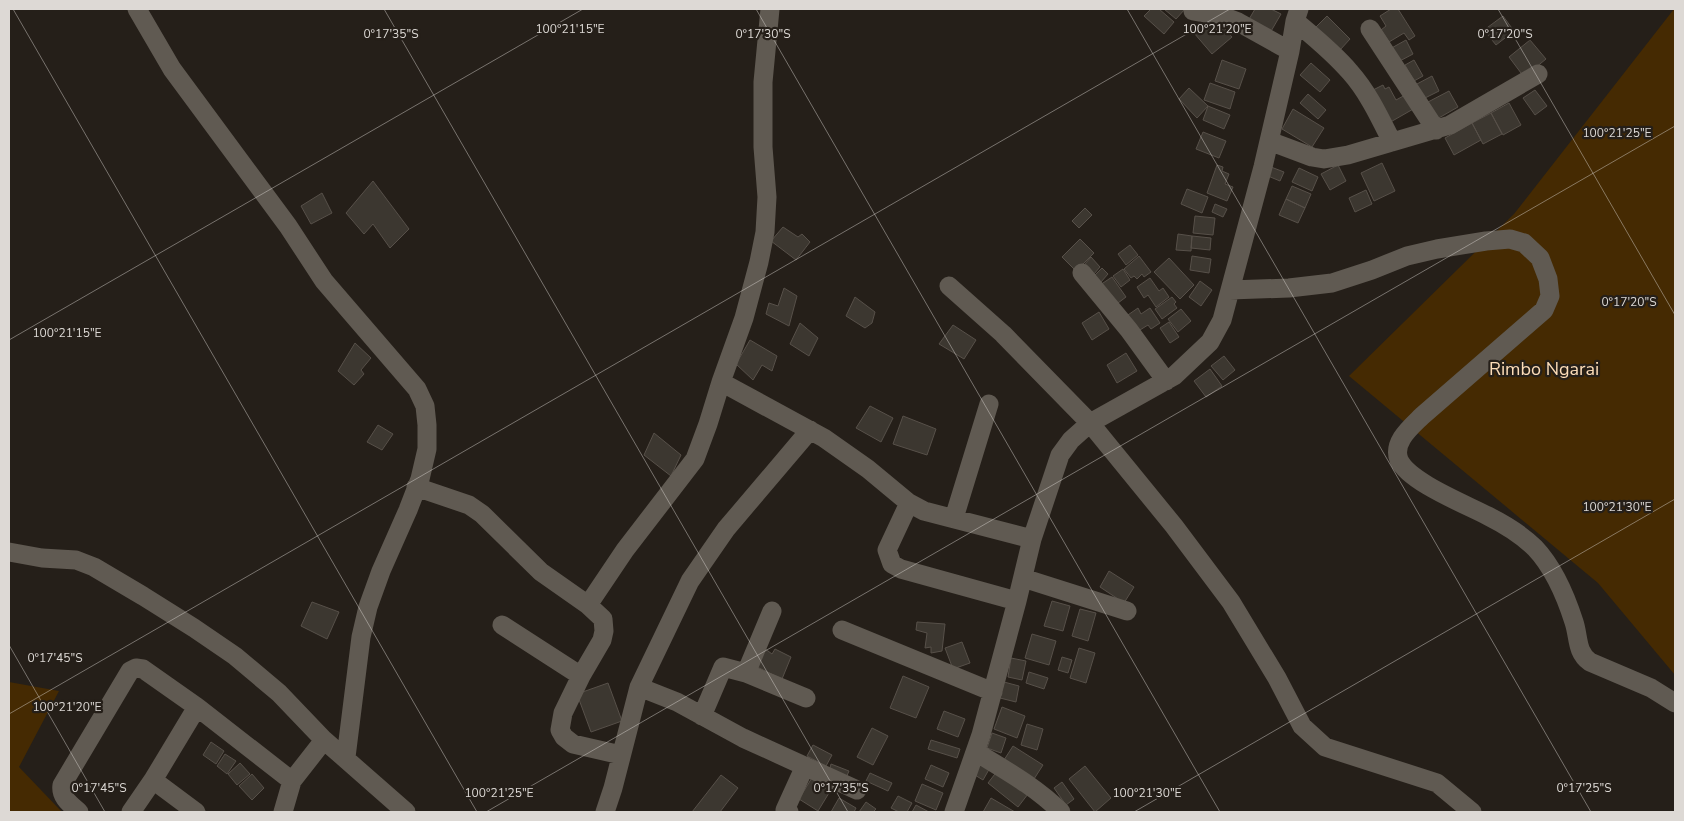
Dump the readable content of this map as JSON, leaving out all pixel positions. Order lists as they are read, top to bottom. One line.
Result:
{"parks":["Rimbo Ngarai"],"coordinates":["100°21'15\"E","100°21'20\"E","0°17'35\"S","0°17'30\"S","0°17'20\"S","100°21'25\"E","100°21'30\"E","0°17'45\"S","0°17'25\"S"]}
